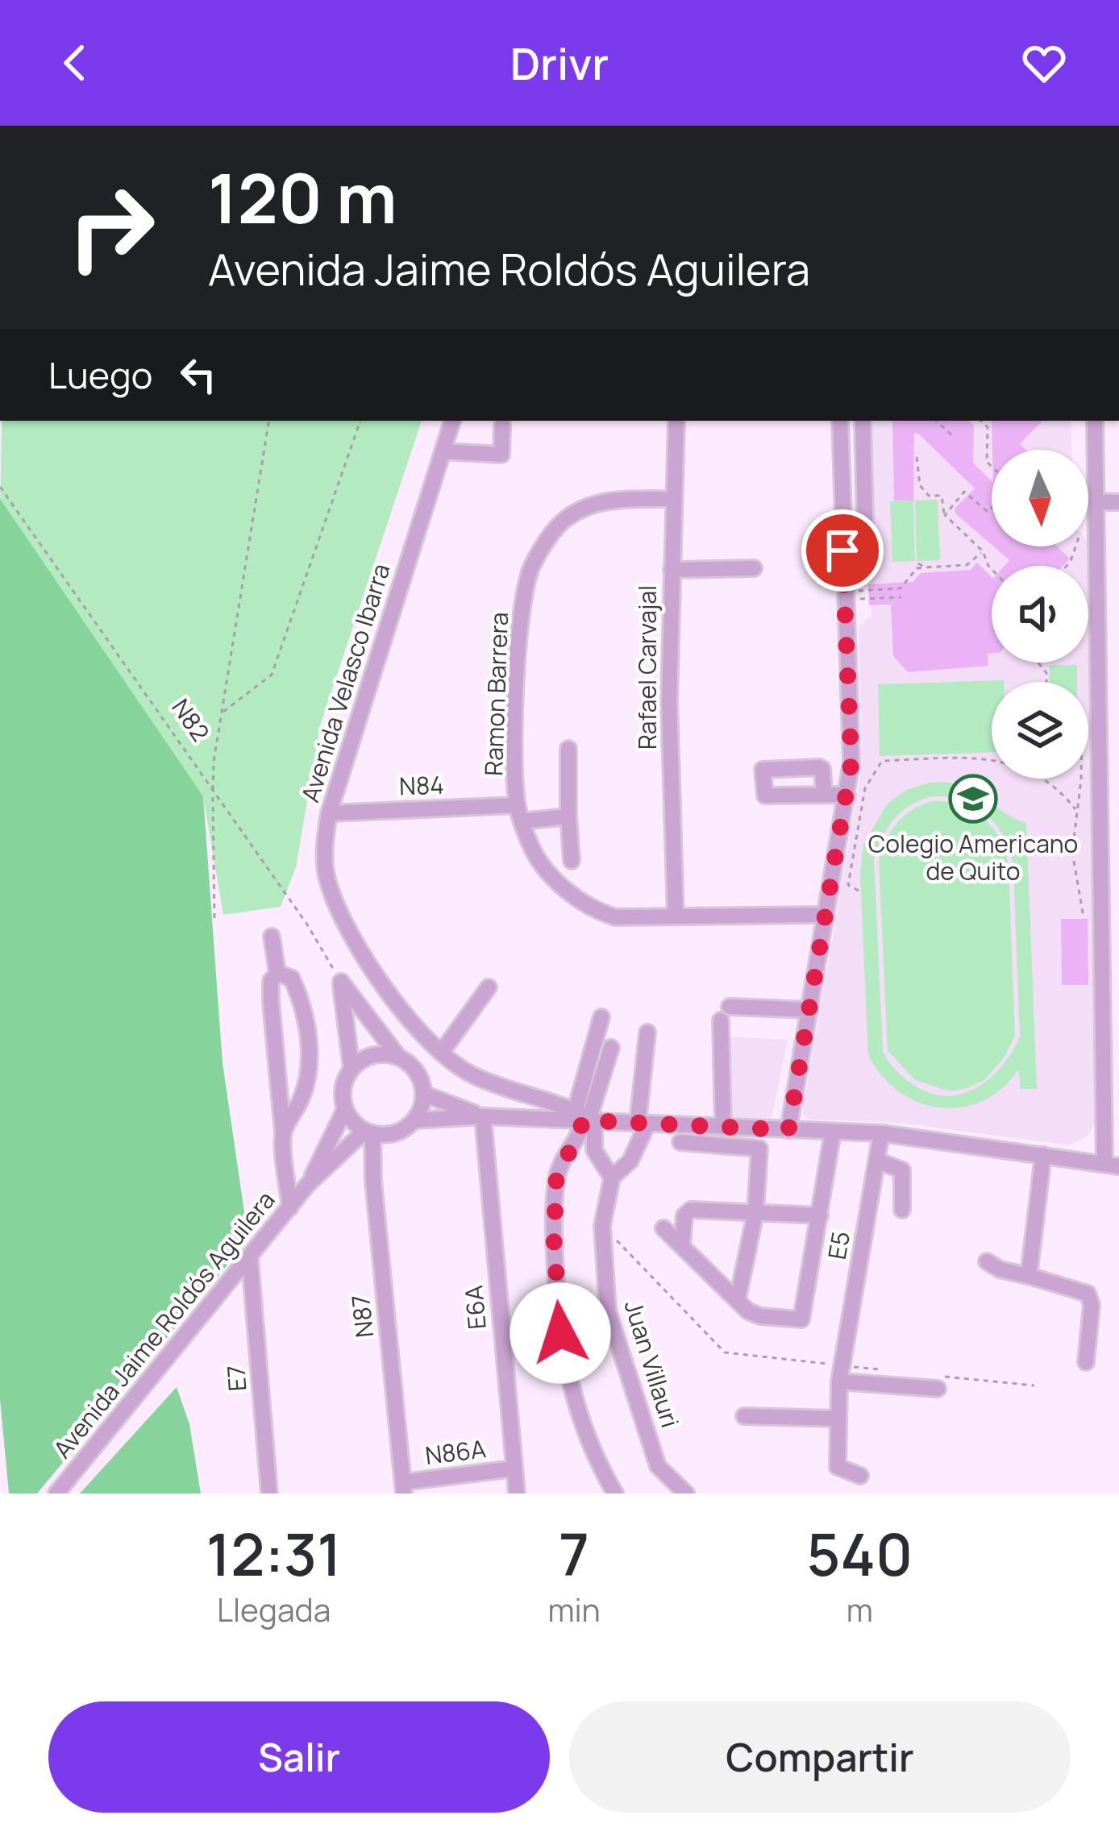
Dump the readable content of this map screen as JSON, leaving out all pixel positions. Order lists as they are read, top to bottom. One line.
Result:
{"streets":{"street":["Rafael Carvajal","Avenida Velasco Ibarra","Ramon Barrera","N84","E5","E6A","N87","Avenida Jaime Roldós Aguilera","Juan Villauri","E7","N86A"],"path":["N82"]},"crossings":[["Rafael Carvajal","Ramon Barrera"],["Avenida Velasco Ibarra","N84"],["Ramon Barrera","N84"],["E6A","N86A"],["N87","Avenida Jaime Roldós Aguilera"],["N87","N86A"],["Avenida Jaime Roldós Aguilera","E7"]],"places":{"school or university":["Colegio Americano de Quito"]},"north":"bottom","page":{"header":"Drivr","turn":["120 m","Avenida Jaime Roldós Aguilera"],"then":"Luego","eta":["12:31","Llegada","7","min","540","m"],"buttons":["Salir","Compartir"]}}
